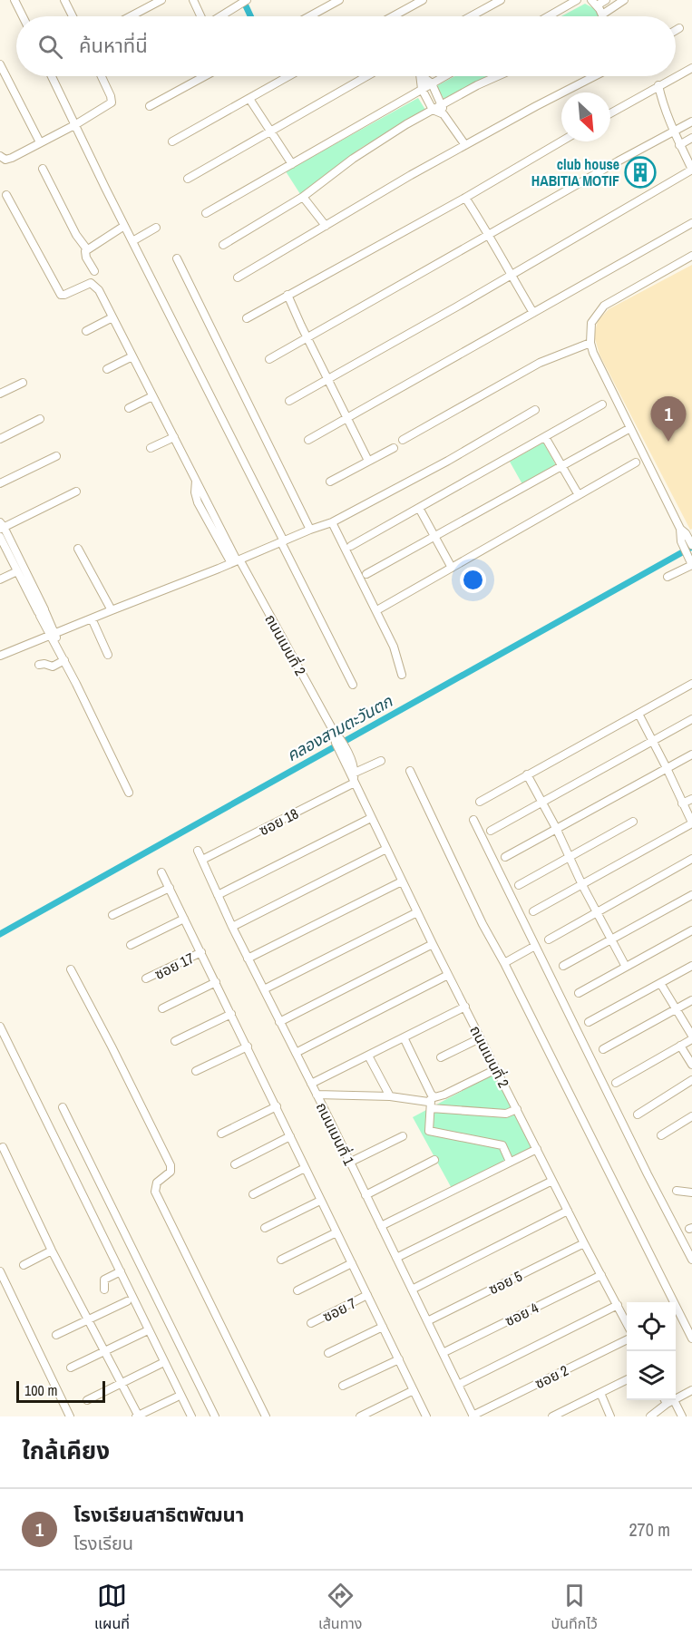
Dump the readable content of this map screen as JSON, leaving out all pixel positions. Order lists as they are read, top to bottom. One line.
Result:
{"streets":{"street":["ถนนเมนที่ 2","ซอย 18","ซอย 17","ถนนเมนที่ 1","ซอย 5","ซอย 7","ซอย 4","ซอย 2"]},"crossings":[["ถนนเมนที่ 2","ซอย 18"],["ถนนเมนที่ 2","ซอย 5"],["ถนนเมนที่ 2","ซอย 4"],["ซอย 18","ถนนเมนที่ 1"],["ถนนเมนที่ 1","ซอย 5"],["ถนนเมนที่ 1","ซอย 4"],["ถนนเมนที่ 1","ซอย 2"]],"water":["คลองสามตะวันตก"],"places":{"building":["club house HABITIA MOTIF"]},"scale_bar":"100 m","north":"bottom right","page":{"search":"ค้นหาที่นี่","pins":"1","scale":"100 m","heading":"ใกล้เคียง","list":[{"mark":"1","name":"โรงเรียนสาธิตพัฒนา","note":"โรงเรียน","value":"270 m"}],"nav":["แผนที่","เส้นทาง","บันทึกไว้"]}}
